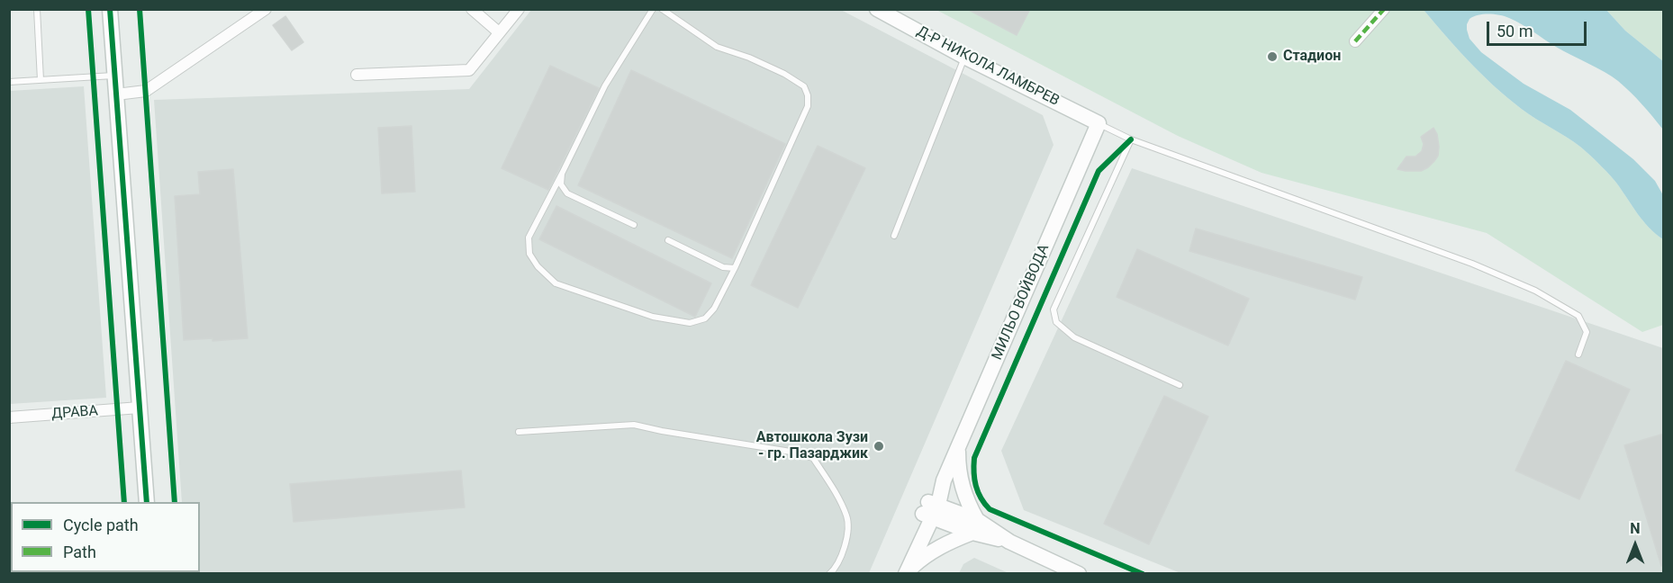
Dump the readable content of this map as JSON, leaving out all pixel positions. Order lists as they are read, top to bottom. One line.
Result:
{"streets":{"street":["Д-Р НИКОЛА ЛАМБРЕВ","МИЛЬО ВОЙВОДА","ДРАВА"]},"crossings":[["Д-Р НИКОЛА ЛАМБРЕВ","МИЛЬО ВОЙВОДА"]],"places":["Стадион","Автошкола Зузи - гр. Пазарджик"],"legend":["Cycle path","Path"],"scale_bar":"50 m","north":"top"}
